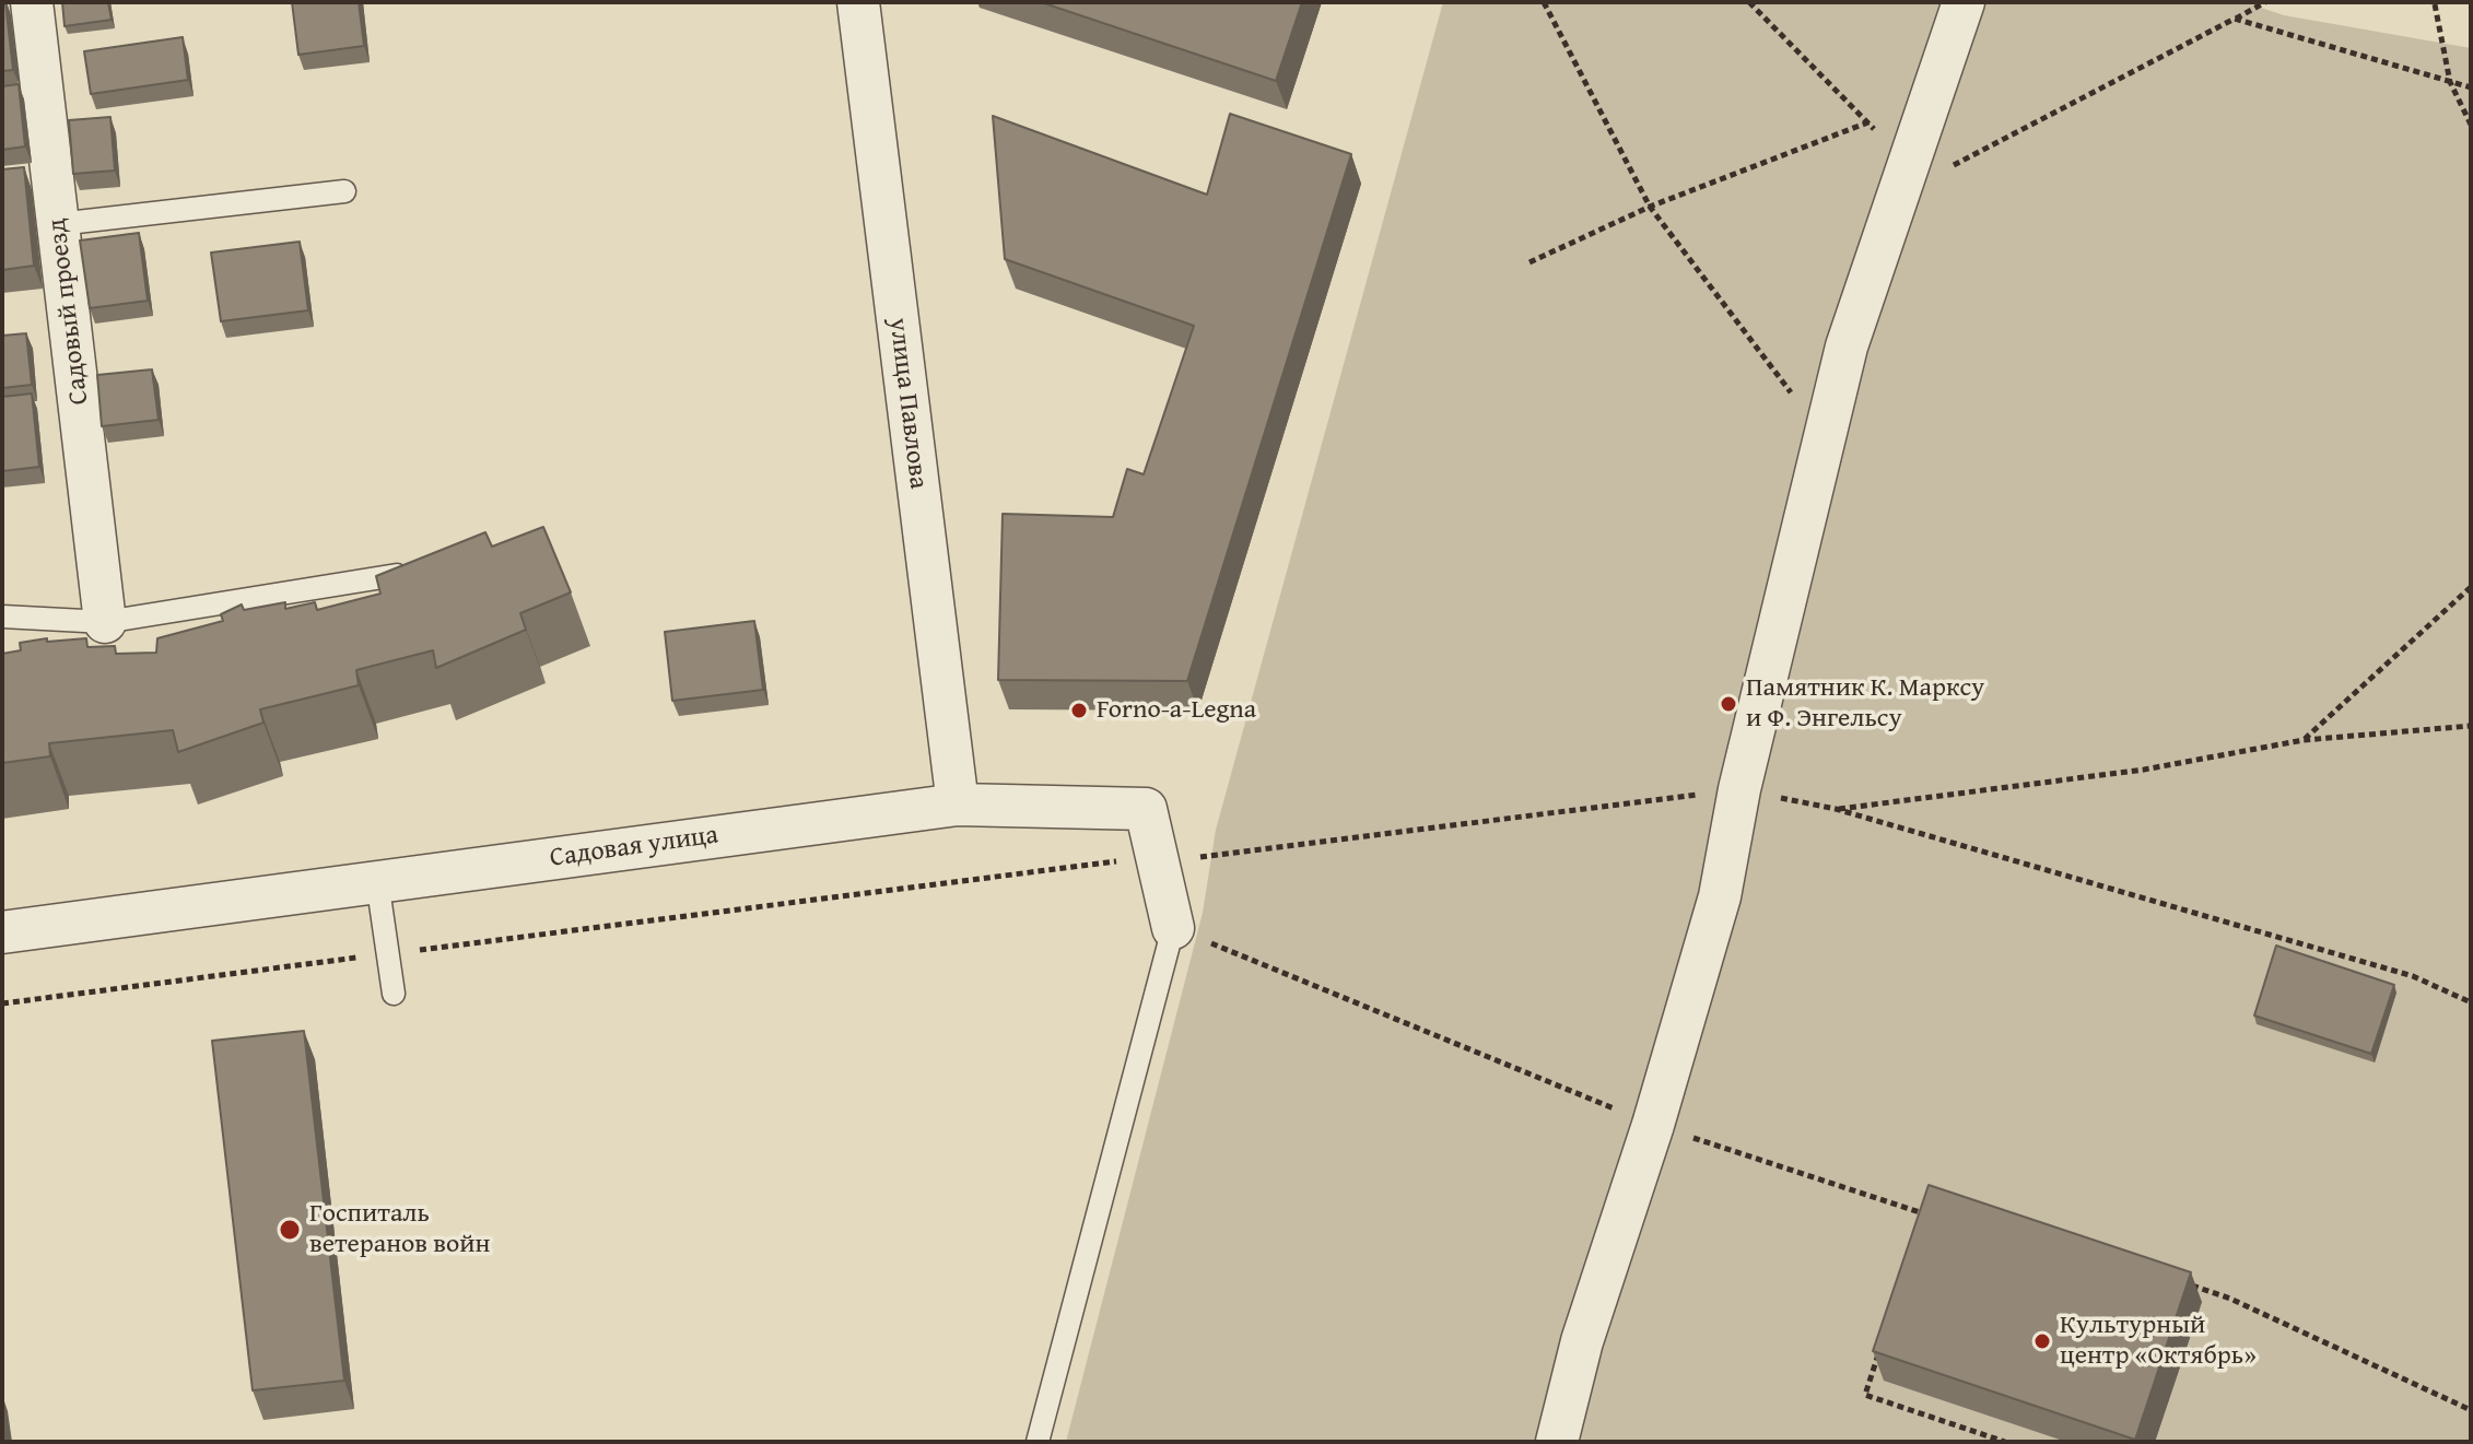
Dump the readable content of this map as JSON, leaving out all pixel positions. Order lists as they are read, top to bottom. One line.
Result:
{"streets":{"street":["Садовый проезд","улица Павлова","Садовая улица"]},"crossings":[["улица Павлова","Садовая улица"]],"places":["Памятник К. Марксу и Ф. Энгельсу","Forno-a-Legna","Госпиталь ветеранов войн","Культурный центр «Октябрь»"]}
